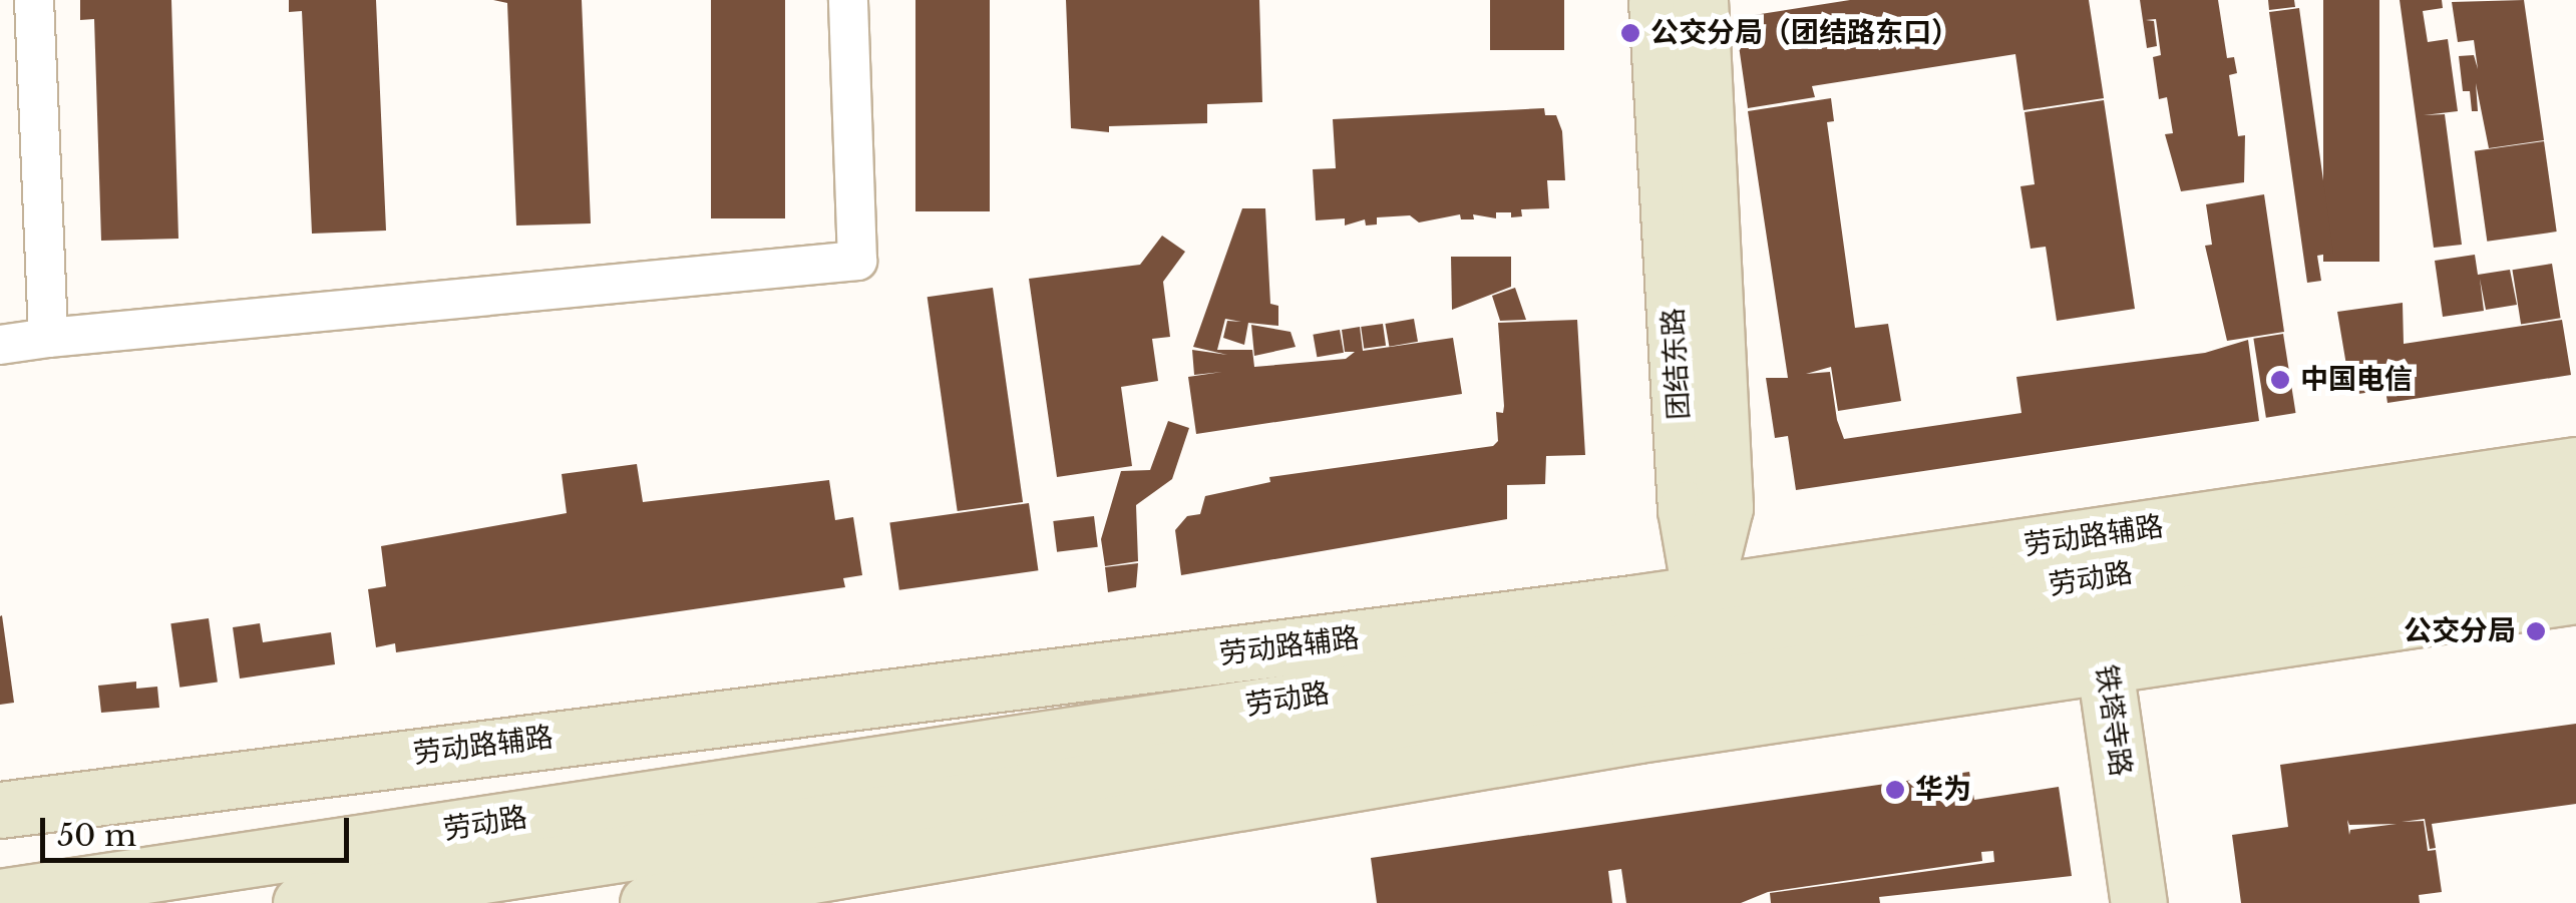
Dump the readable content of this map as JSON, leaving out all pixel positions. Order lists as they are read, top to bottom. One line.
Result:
{"streets":{"street":["团结东路","劳动路辅路","劳动路","铁塔寺路"]},"crossings":[["团结东路","劳动路辅路"],["团结东路","劳动路"],["劳动路辅路","劳动路"],["劳动路辅路","铁塔寺路"],["劳动路","铁塔寺路"]],"places":["公交分局（团结路东口）","中国电信","公交分局","华为"],"scale_bar":"50 m"}
